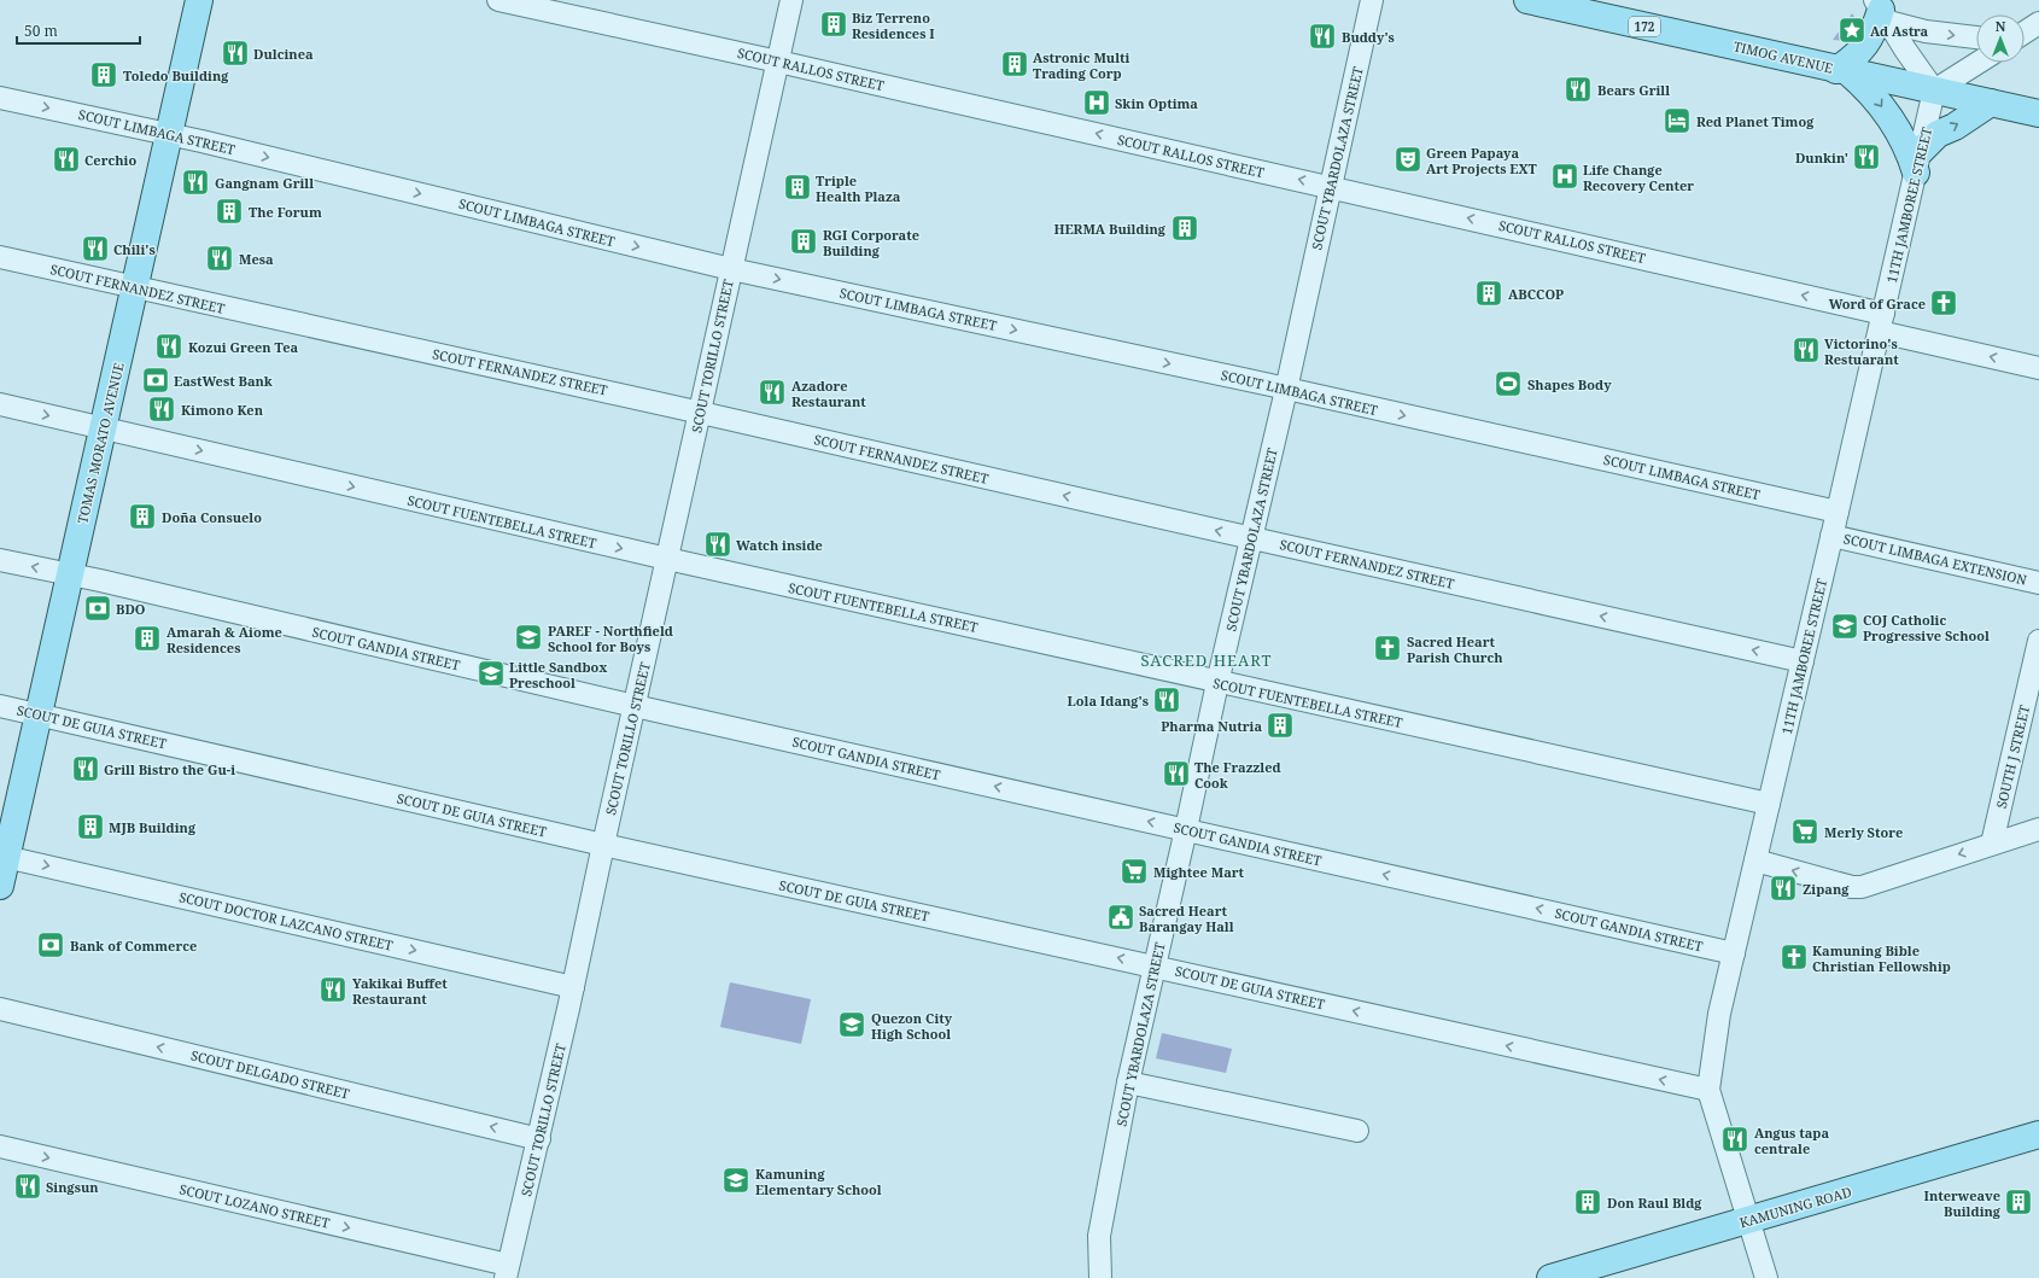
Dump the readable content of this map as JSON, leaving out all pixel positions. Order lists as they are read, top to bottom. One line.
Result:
{"streets":{"main road":["172","TIMOG AVENUE","TOMAS MORATO AVENUE","KAMUNING ROAD"],"street":["SCOUT RALLOS STREET","SCOUT LIMBAGA STREET","SCOUT YBARDOLAZA STREET","11TH JAMBOREE STREET","SCOUT FERNANDEZ STREET","SCOUT TORILLO STREET","SCOUT FUENTEBELLA STREET","SCOUT LIMBAGA EXTENSION","SCOUT GANDIA STREET","SCOUT DE GUIA STREET","SOUTH J STREET","SCOUT DOCTOR LAZCANO STREET","SCOUT DELGADO STREET","SCOUT LOZANO STREET"]},"crossings":[["TIMOG AVENUE","11TH JAMBOREE STREET"],["SCOUT RALLOS STREET","SCOUT YBARDOLAZA STREET"],["SCOUT RALLOS STREET","11TH JAMBOREE STREET"],["SCOUT RALLOS STREET","SCOUT TORILLO STREET"],["SCOUT LIMBAGA STREET","SCOUT YBARDOLAZA STREET"],["SCOUT LIMBAGA STREET","11TH JAMBOREE STREET"],["SCOUT LIMBAGA STREET","SCOUT TORILLO STREET"],["SCOUT LIMBAGA STREET","TOMAS MORATO AVENUE"],["SCOUT YBARDOLAZA STREET","SCOUT FERNANDEZ STREET"],["SCOUT YBARDOLAZA STREET","SCOUT FUENTEBELLA STREET"],["SCOUT YBARDOLAZA STREET","SCOUT GANDIA STREET"],["SCOUT YBARDOLAZA STREET","SCOUT DE GUIA STREET"],["11TH JAMBOREE STREET","SCOUT FERNANDEZ STREET"],["11TH JAMBOREE STREET","SCOUT FUENTEBELLA STREET"],["11TH JAMBOREE STREET","SCOUT LIMBAGA EXTENSION"],["11TH JAMBOREE STREET","SCOUT GANDIA STREET"],["11TH JAMBOREE STREET","SCOUT DE GUIA STREET"],["11TH JAMBOREE STREET","KAMUNING ROAD"],["SCOUT FERNANDEZ STREET","SCOUT TORILLO STREET"],["SCOUT FERNANDEZ STREET","TOMAS MORATO AVENUE"],["SCOUT TORILLO STREET","SCOUT FUENTEBELLA STREET"],["SCOUT TORILLO STREET","SCOUT GANDIA STREET"],["SCOUT TORILLO STREET","SCOUT DE GUIA STREET"],["SCOUT TORILLO STREET","SCOUT DOCTOR LAZCANO STREET"],["SCOUT TORILLO STREET","SCOUT DELGADO STREET"],["SCOUT TORILLO STREET","SCOUT LOZANO STREET"],["TOMAS MORATO AVENUE","SCOUT FUENTEBELLA STREET"],["TOMAS MORATO AVENUE","SCOUT GANDIA STREET"],["TOMAS MORATO AVENUE","SCOUT DE GUIA STREET"],["TOMAS MORATO AVENUE","SCOUT DOCTOR LAZCANO STREET"]],"one_way":["SCOUT RALLOS STREET","SCOUT LIMBAGA STREET","SCOUT FERNANDEZ STREET","SCOUT FUENTEBELLA STREET","SCOUT GANDIA STREET","SCOUT DE GUIA STREET","SCOUT DOCTOR LAZCANO STREET","SCOUT DELGADO STREET","SCOUT LOZANO STREET"],"districts":["SACRED HEART"],"places":{"building":["Biz Terreno Residences I","Astronic Multi Trading Corp","Toledo Building","Triple Health Plaza","The Forum","HERMA Building","RGI Corporate Building","ABCCOP","Doña Consuelo","Amarah & Aiome Residences","Pharma Nutria","MJB Building","Don Raul Bldg","Interweave Building"],"place":["Ad Astra"],"restaurant":["Buddy's","Dulcinea","Bears Grill","Dunkin'","Cerchio","Gangnam Grill","Chili's","Mesa","Kozui Green Tea","Victorino's Restuarant","Azadore Restaurant","Kimono Ken","Watch inside","Lola Idang's","Grill Bistro the Gu-i","The Frazzled Cook","Zipang","Yakikai Buffet Restaurant","Angus tapa centrale","Singsun"],"hospital":["Skin Optima","Life Change Recovery Center"],"hotel":["Red Planet Timog"],"theatre":["Green Papaya Art Projects EXT"],"church":["Word of Grace","Sacred Heart Parish Church","Kamuning Bible Christian Fellowship"],"bank":["EastWest Bank","BDO","Bank of Commerce"],"sports":["Shapes Body"],"school or university":["COJ Catholic Progressive School","PAREF - Northfield School for Boys","Little Sandbox Preschool","Quezon City High School","Kamuning Elementary School"],"supermarket":["Merly Store","Mightee Mart"],"public building":["Sacred Heart Barangay Hall"]},"scale_bar":"50 m","north":"top"}
